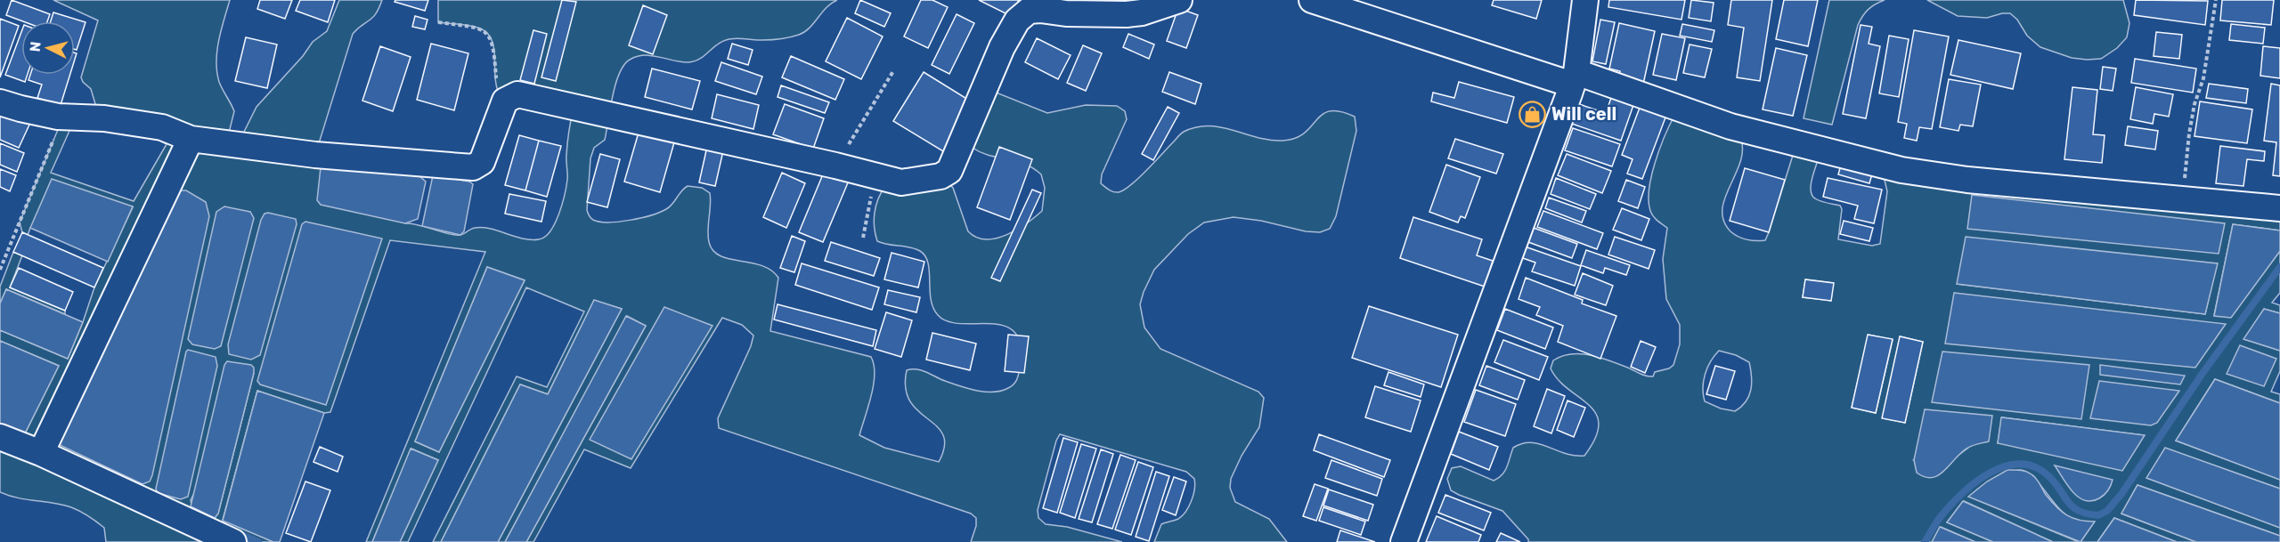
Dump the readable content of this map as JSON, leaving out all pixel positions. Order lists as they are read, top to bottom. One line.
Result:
{"places":{"shop":["Will cell"]},"north":"left"}
